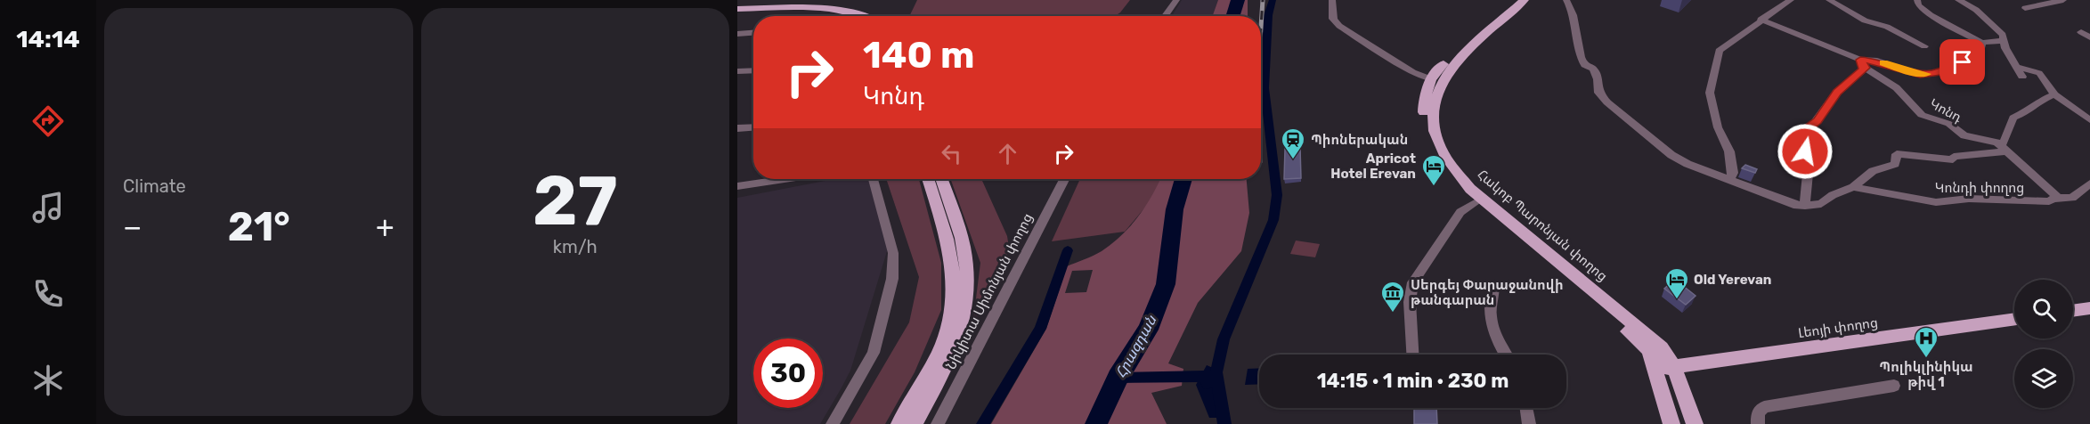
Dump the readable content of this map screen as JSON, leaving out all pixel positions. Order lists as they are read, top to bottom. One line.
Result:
{"streets":{"main road":["Հակոբ Պարոնյան փողոց","Լեոյի փողոց"],"street":["Կոնդ","Կոնդի փողոց","Նիկիտա Սիմոնյան փողոց"]},"crossings":[["Հակոբ Պարոնյան փողոց","Լեոյի փողոց"]],"water":["Հրազդան"],"places":{"station":["Պիոներական"],"hotel":["Apricot Hotel Erevan","Old Yerevan"],"museum":["Սերգեյ Փարաջանովի թանգարան"],"hospital":["Պոլիկլինիկա թիվ 1"]},"page":{"tabs":"14:14","tile":["Climate",["27","km/h"]],"turn":["140 m","Կոնդ"],"heat":["−","21°","+"],"limit":"30","trip":"14:15 · 1 min · 230 m"}}
